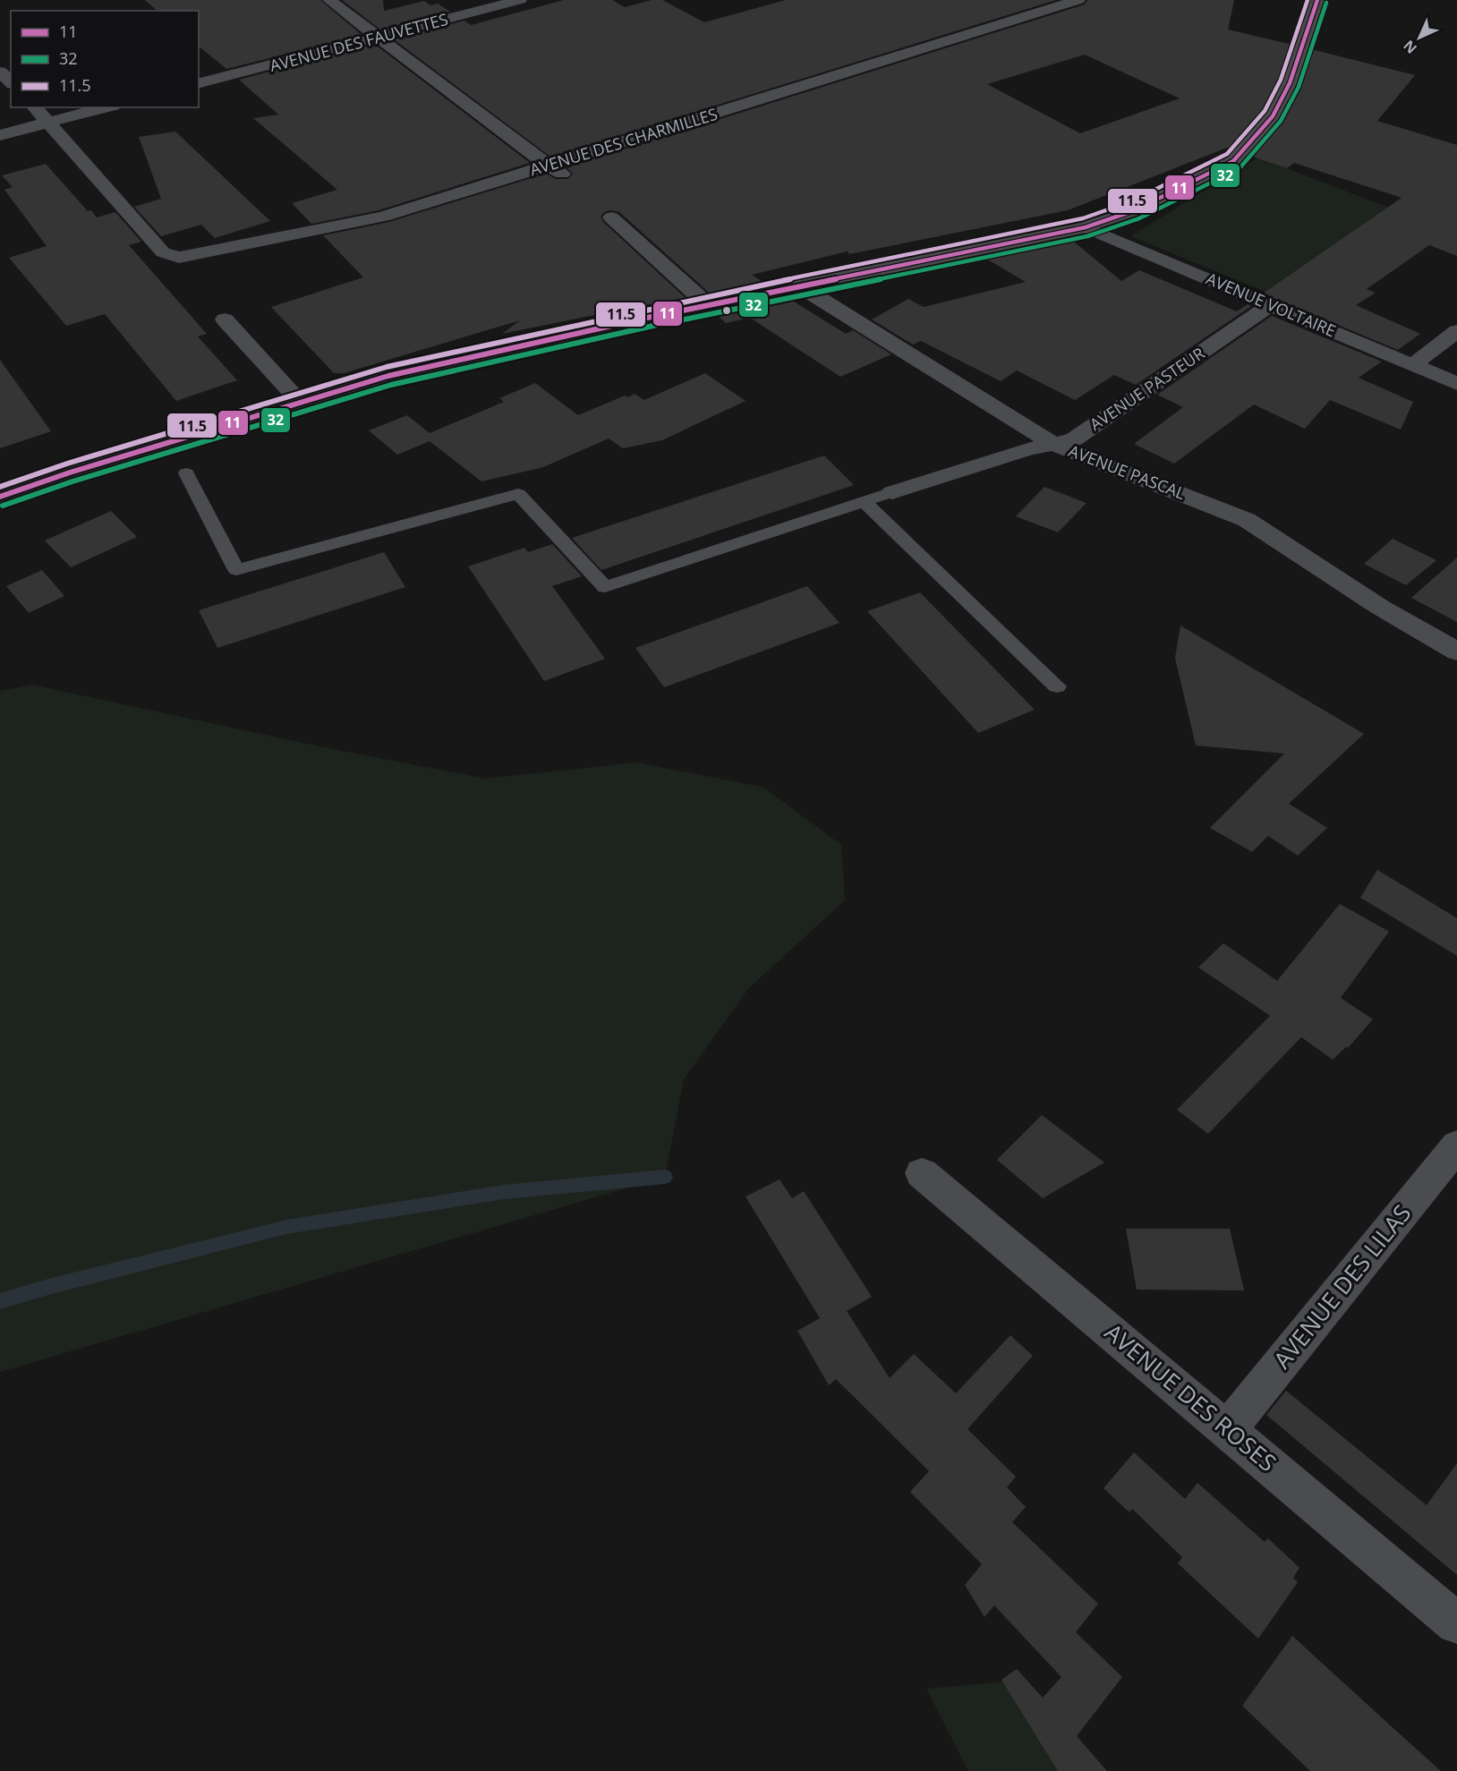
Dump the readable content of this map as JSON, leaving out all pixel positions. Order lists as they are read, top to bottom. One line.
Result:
{"streets":{"street":["AVENUE DES FAUVETTES","AVENUE DES CHARMILLES","AVENUE VOLTAIRE","AVENUE PASTEUR","AVENUE PASCAL","AVENUE DES LILAS","AVENUE DES ROSES"]},"crossings":[["AVENUE VOLTAIRE","AVENUE PASTEUR"],["AVENUE PASTEUR","AVENUE PASCAL"],["AVENUE DES LILAS","AVENUE DES ROSES"]],"lines":["transit line 11","transit line 11.5","transit line 32"],"legend":["11","32","11.5"],"north":"bottom left"}
